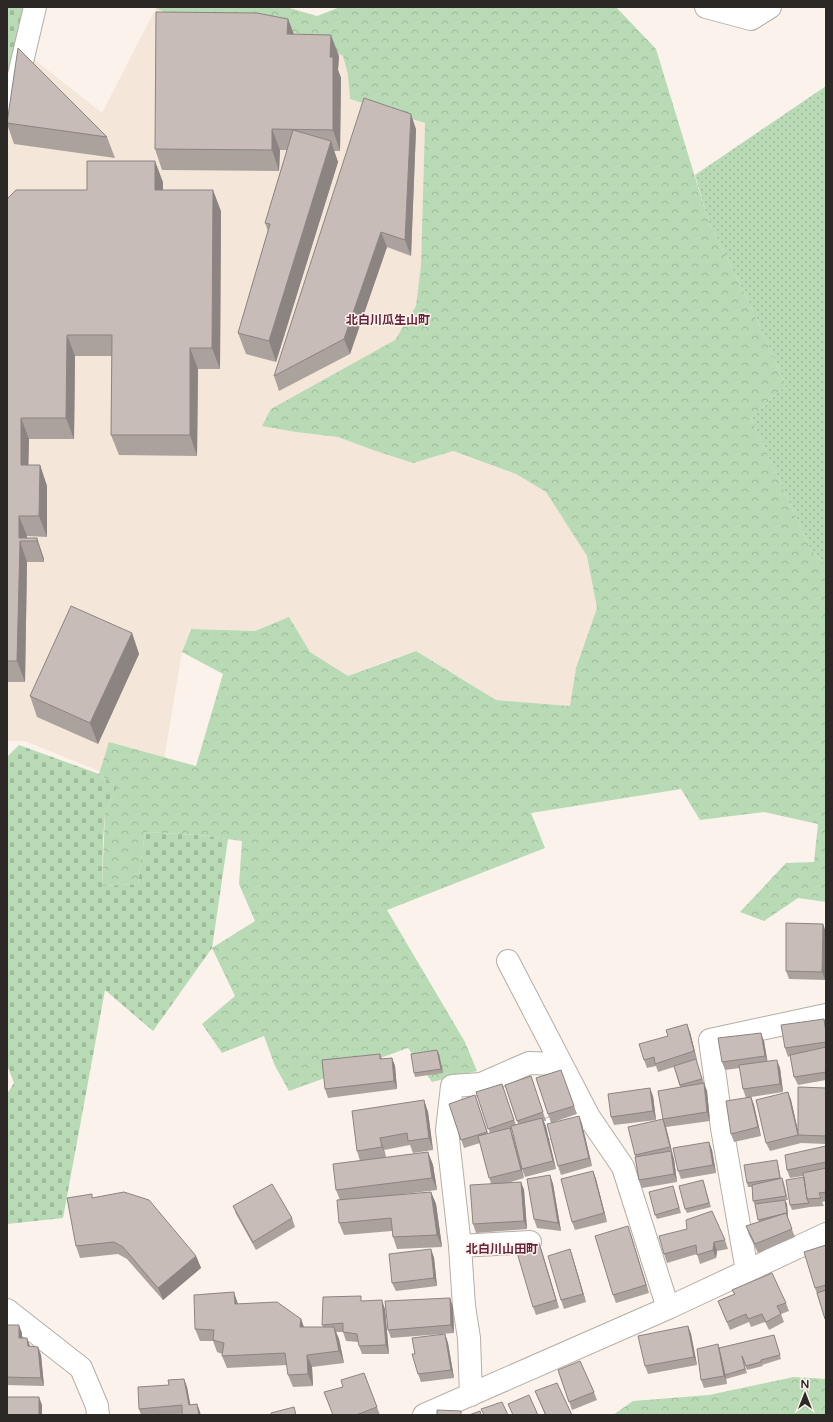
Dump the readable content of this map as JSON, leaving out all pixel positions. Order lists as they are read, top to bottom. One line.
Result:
{"districts":["北白川瓜生山町","北白川山田町"],"north":"top"}
